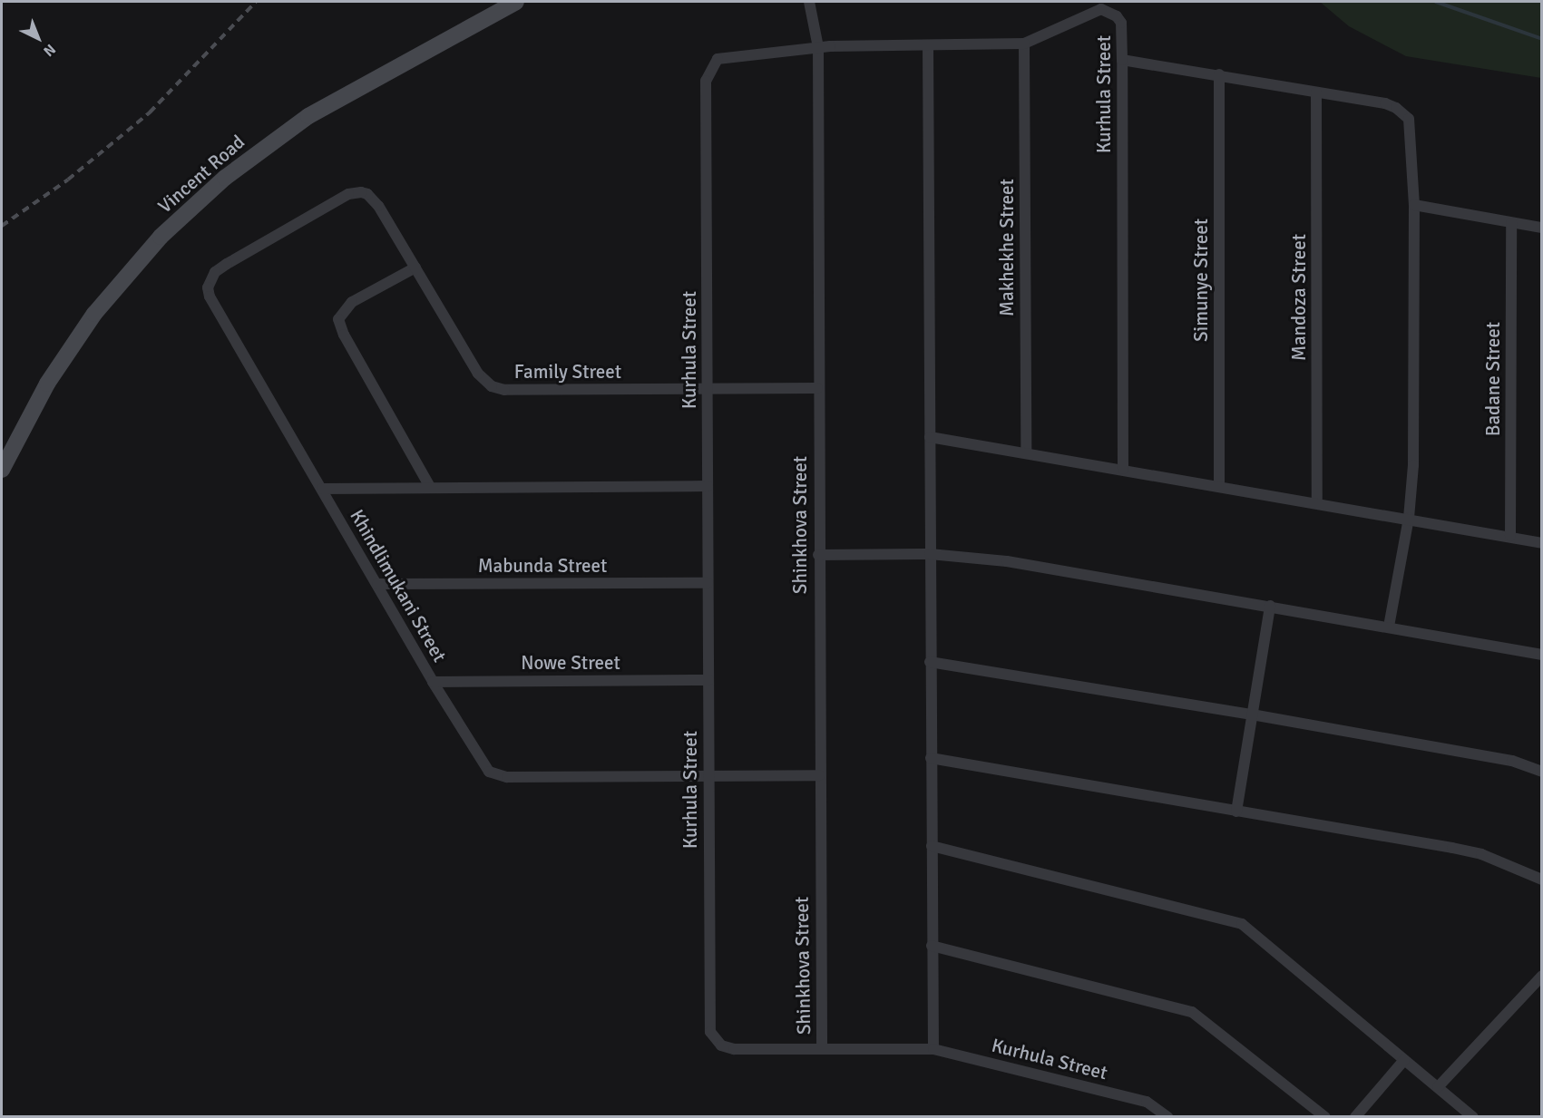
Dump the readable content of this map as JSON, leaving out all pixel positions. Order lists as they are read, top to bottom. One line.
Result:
{"streets":{"main road":["Vincent Road"],"street":["Kurhula Street","Makhekhe Street","Simunye Street","Mandoza Street","Family Street","Badane Street","Shinkhova Street","Mabunda Street","Khindlimukani Street","Nowe Street"]},"crossings":[["Kurhula Street","Makhekhe Street"],["Kurhula Street","Family Street"],["Kurhula Street","Shinkhova Street"],["Kurhula Street","Mabunda Street"],["Kurhula Street","Khindlimukani Street"],["Kurhula Street","Nowe Street"],["Family Street","Shinkhova Street"],["Family Street","Khindlimukani Street"],["Shinkhova Street","Khindlimukani Street"],["Mabunda Street","Khindlimukani Street"],["Khindlimukani Street","Nowe Street"]],"north":"bottom right"}
